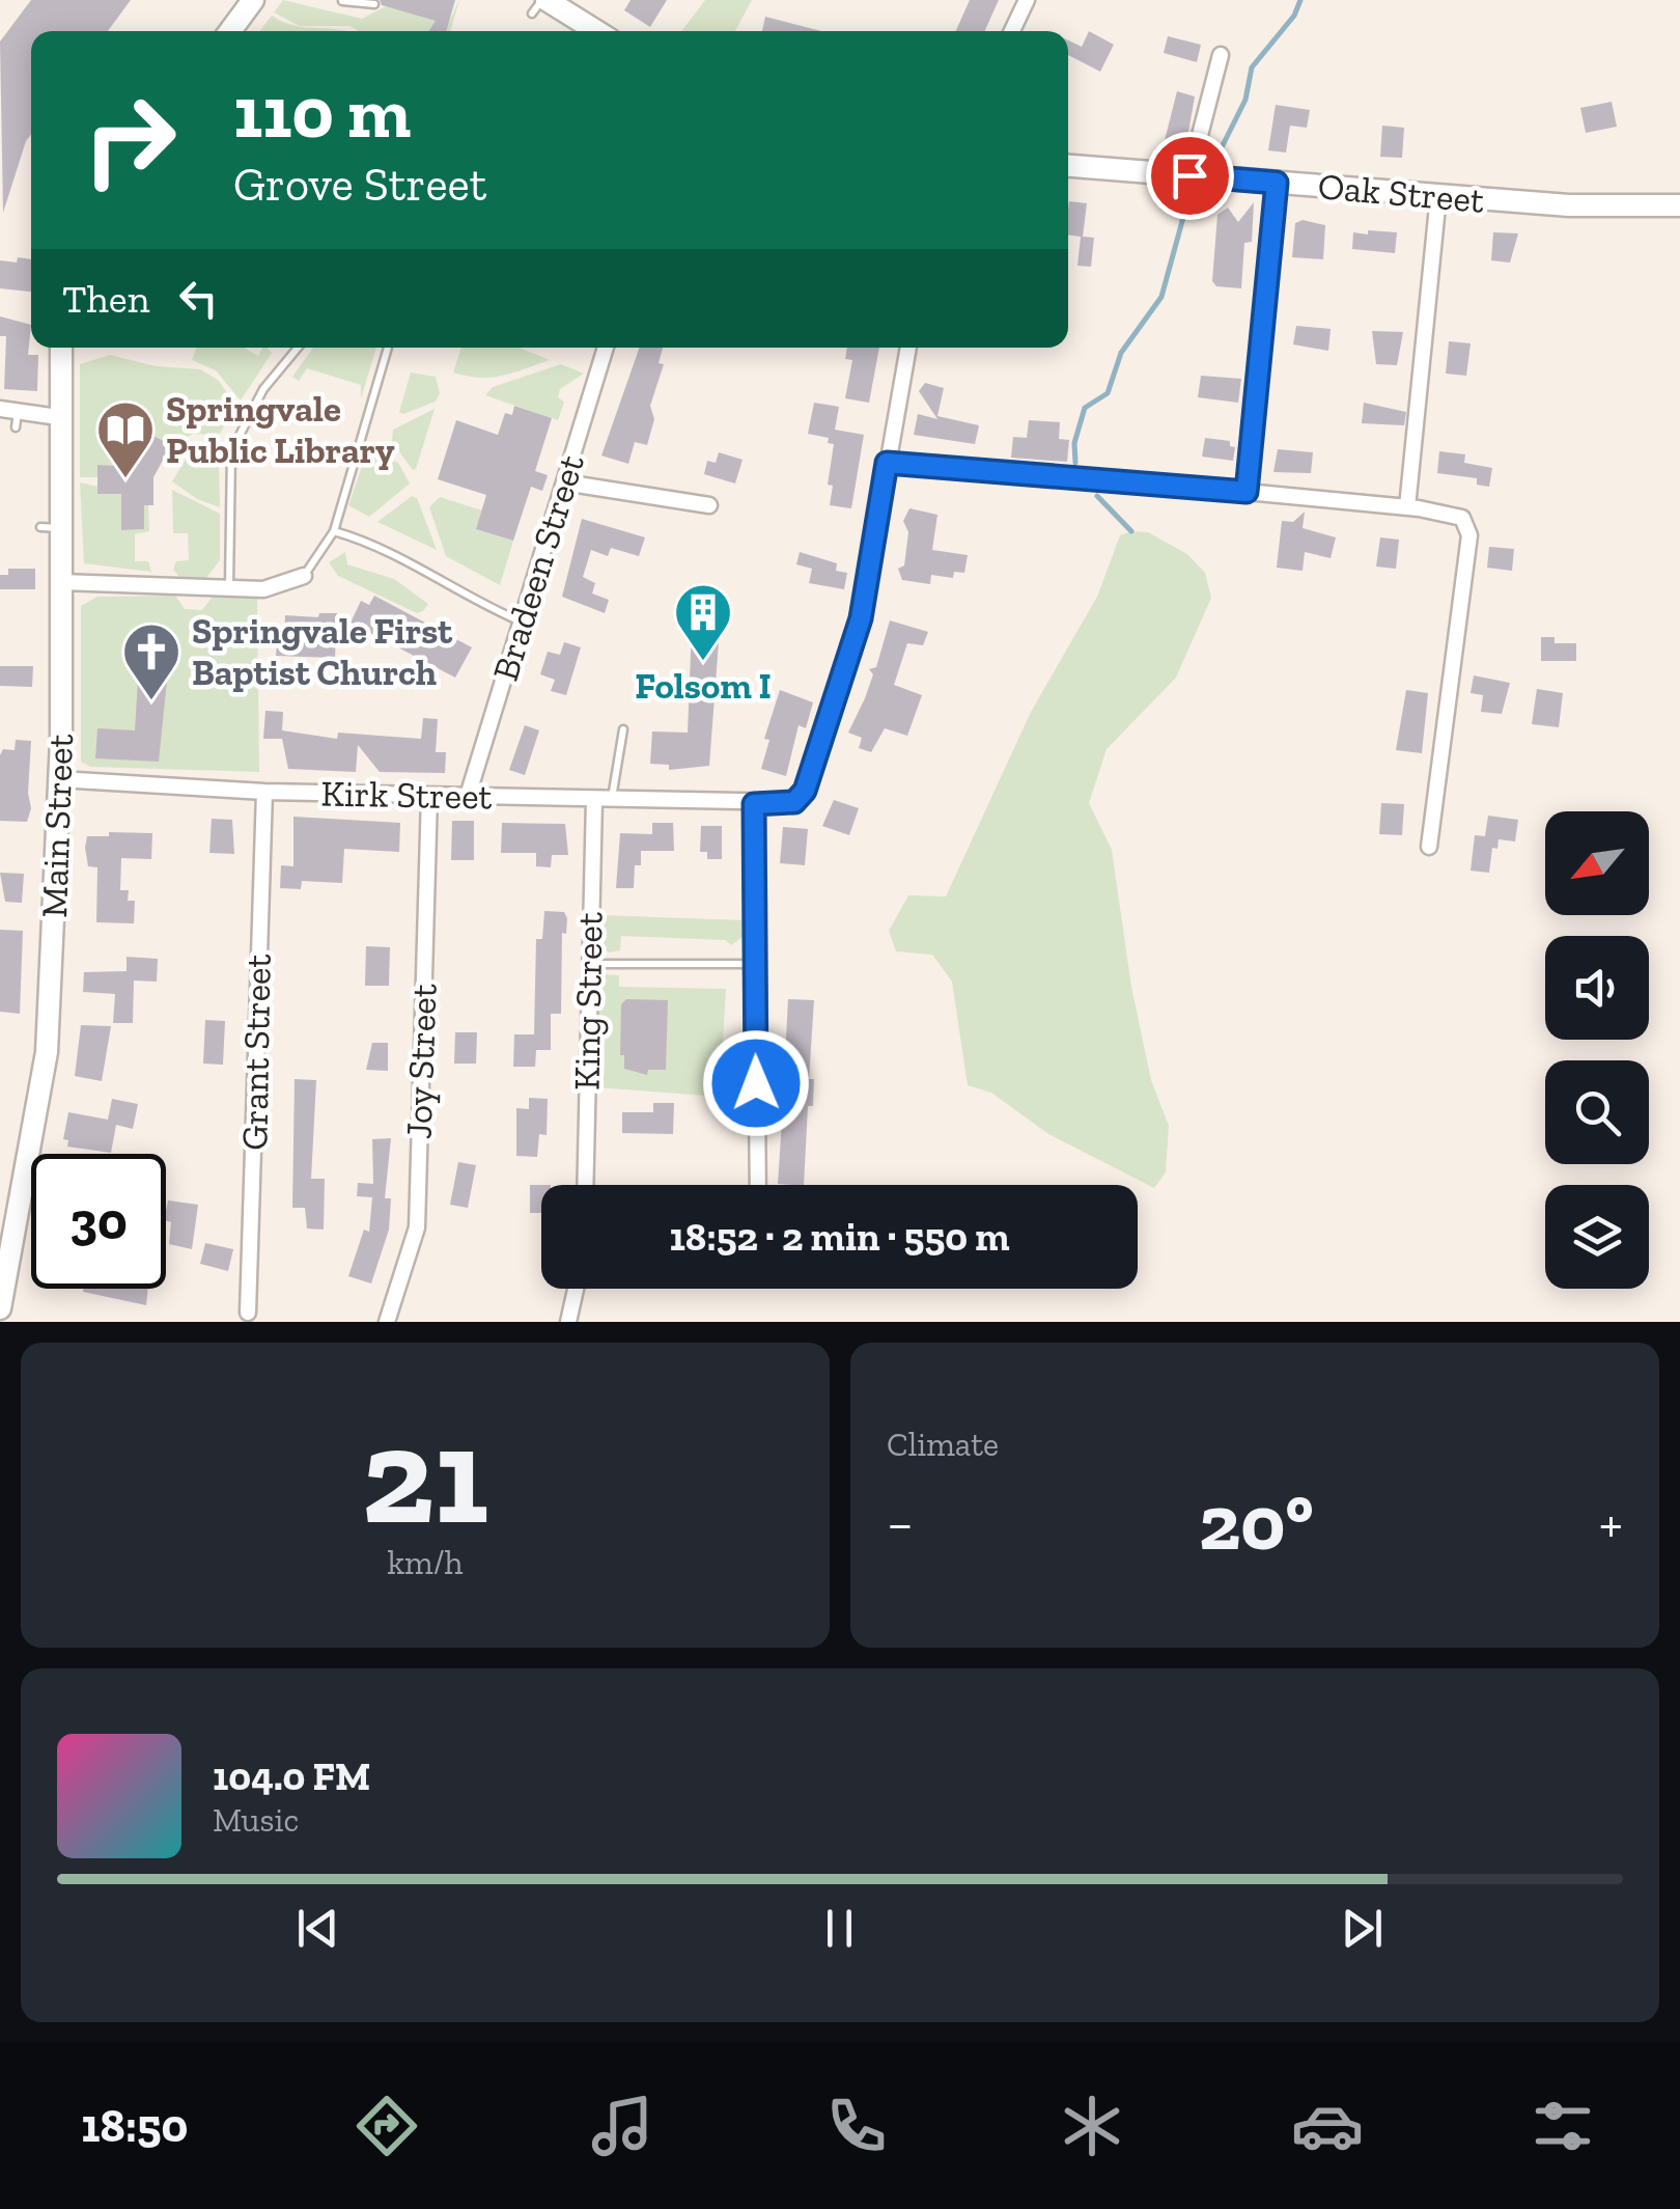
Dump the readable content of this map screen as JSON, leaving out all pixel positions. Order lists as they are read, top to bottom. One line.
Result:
{"streets":{"main road":["Oak Street","Main Street"],"street":["Bradeen Street","Kirk Street","King Street","Grant Street","Joy Street"]},"crossings":[["Bradeen Street","Kirk Street"],["Kirk Street","Main Street"],["Kirk Street","King Street"],["Kirk Street","Grant Street"],["Kirk Street","Joy Street"]],"places":{"library":["Springvale Public Library"],"building":["Folsom I"],"church":["Springvale First Baptist Church"]},"north":"bottom left","page":{"turn":["110 m","Grove Street"],"then":"Then","limit":"30","trip":"18:52 · 2 min · 550 m","tile":[["21","km/h"],"Climate"],"heat":["−","20°","+"],"song":["104.0 FM","Music"],"tabs":"18:50"}}
